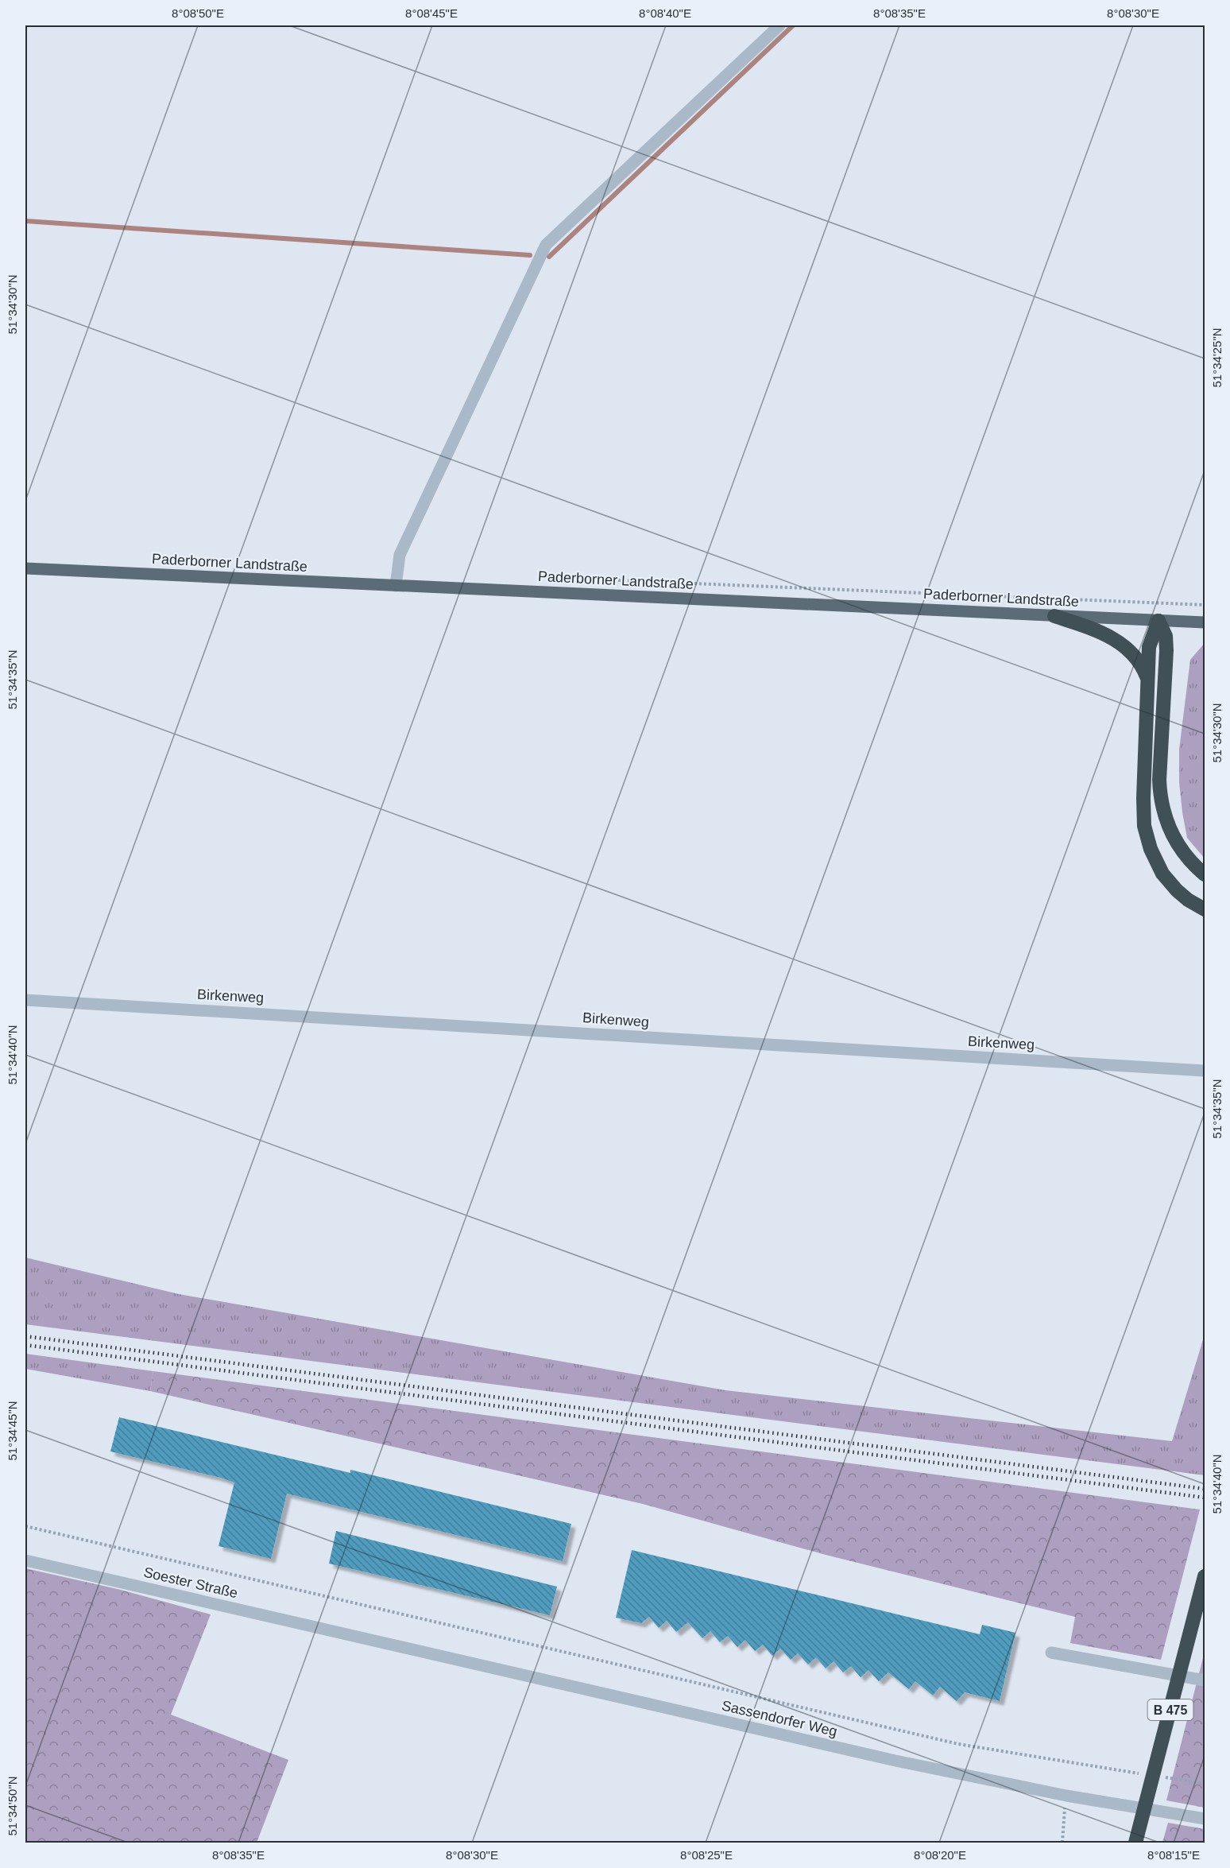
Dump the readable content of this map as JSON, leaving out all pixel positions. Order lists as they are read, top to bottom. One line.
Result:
{"streets":{"highway":["B 475"],"main road":["Paderborner Landstraße"],"street":["Birkenweg","Soester Straße","Sassendorfer Weg"]},"crossings":[["Soester Straße","Sassendorfer Weg"]],"coordinates":["8°08'50\"E","8°08'45\"E","8°08'40\"E","8°08'35\"E","8°08'30\"E","51°34'30\"N","51°34'25\"N","51°34'35\"N","51°34'40\"N","51°34'45\"N","51°34'50\"N","8°08'25\"E","8°08'20\"E","8°08'15\"E"]}
